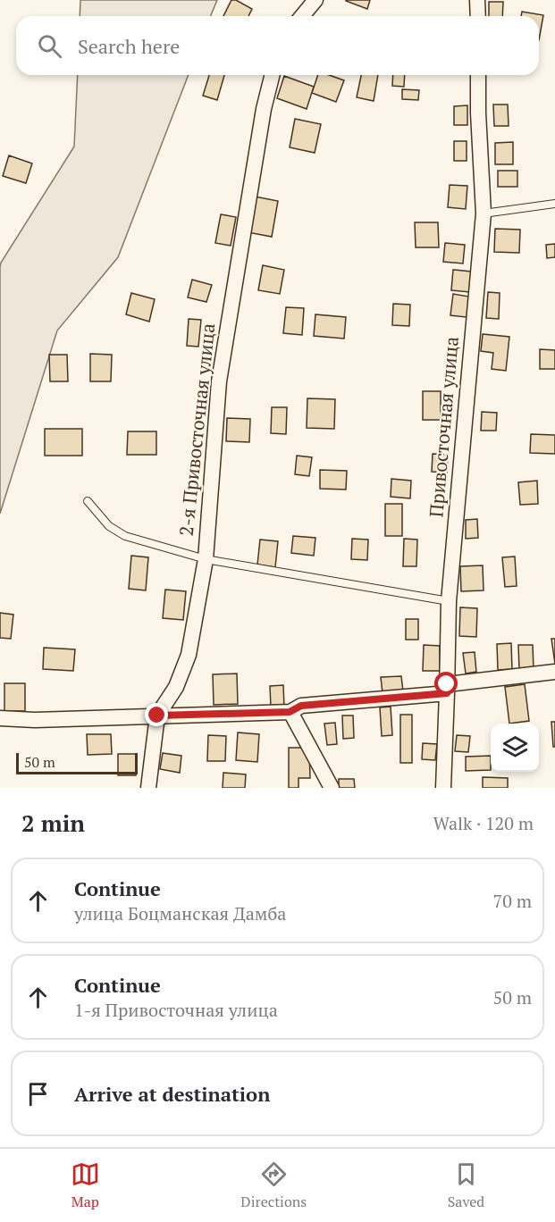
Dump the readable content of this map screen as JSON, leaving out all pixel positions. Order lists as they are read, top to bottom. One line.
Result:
{"streets":{"street":["Привосточная улица","2-я Привосточная улица"]},"scale_bar":"50 m","page":{"search":"Search here","scale":"50 m","heading":["2 min","Walk · 120 m"],"list":[["Continue","улица Боцманская Дамба","70 m"],["Continue","1-я Привосточная улица","50 m"],"Arrive at destination"],"nav":["Map","Directions","Saved"]}}
